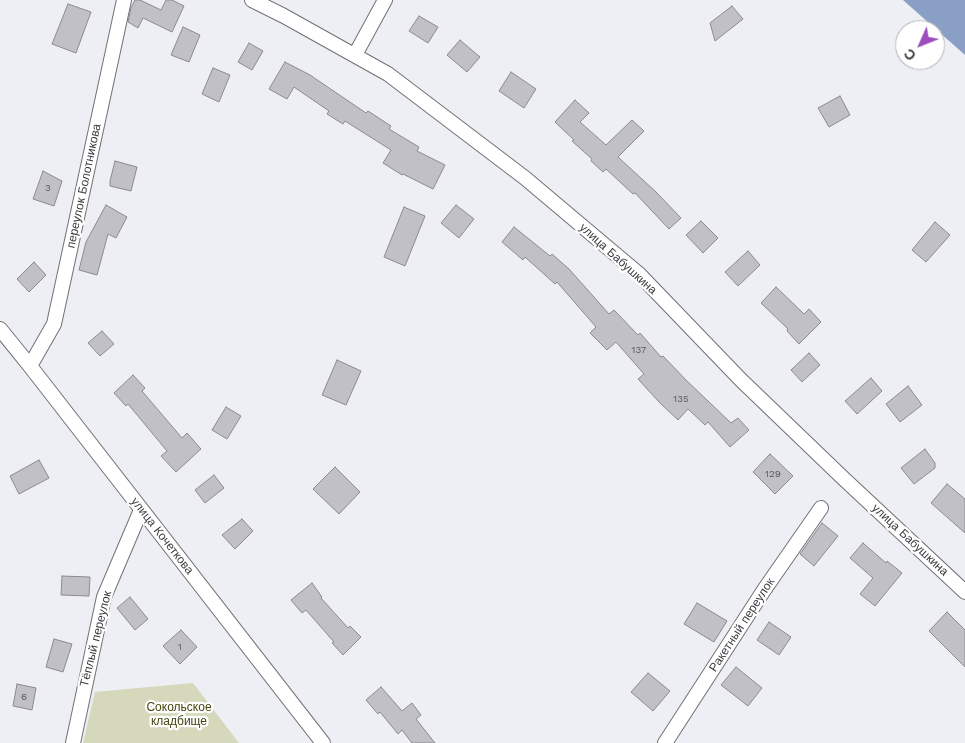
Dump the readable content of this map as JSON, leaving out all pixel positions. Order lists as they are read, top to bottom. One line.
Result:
{"streets":{"street":["переулок Болотникова","улица Бабушкина","улица Кочеткова","Ракетный переулок","Тёплый переулок"]},"crossings":[["переулок Болотникова","улица Кочеткова"],["улица Кочеткова","Тёплый переулок"]],"parks":["Сокольское кладбище"],"house_numbers":["3","137","135","129","1","6"],"north":"bottom left"}
